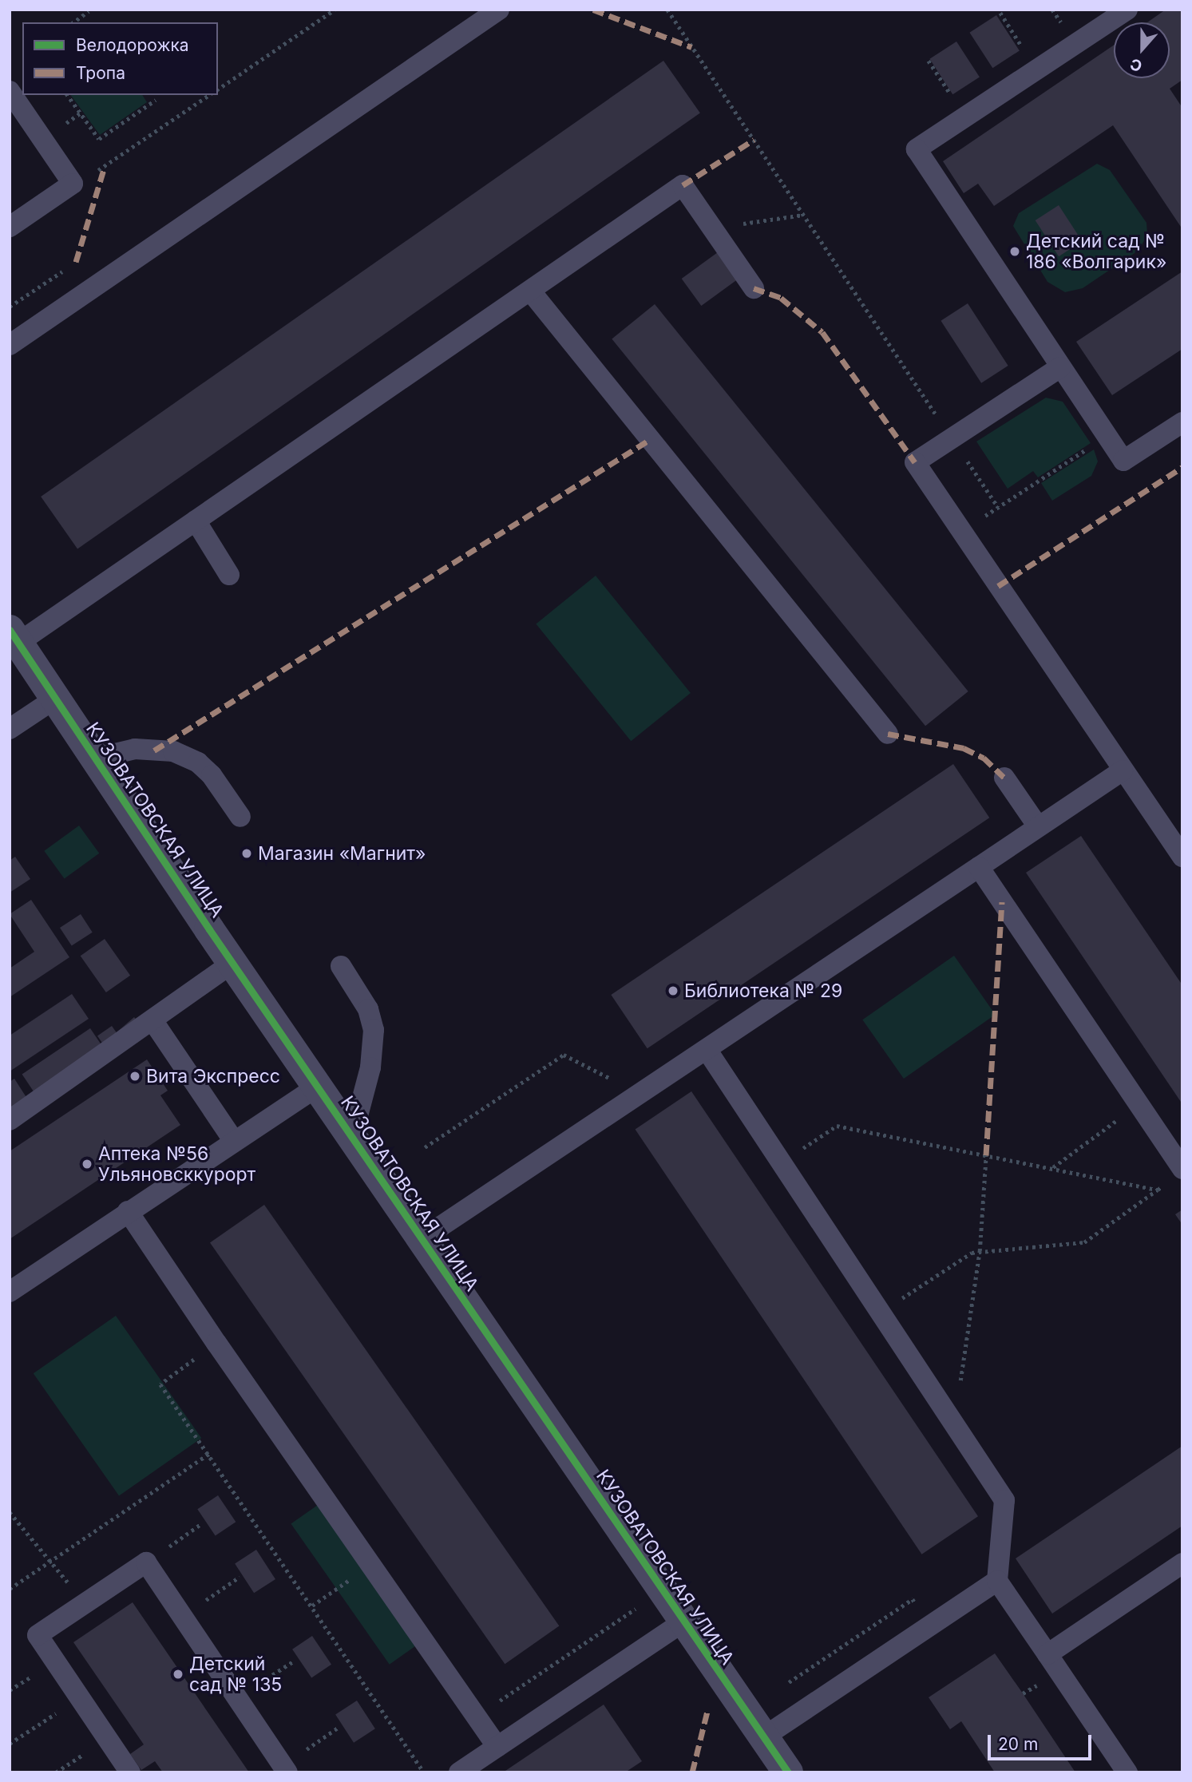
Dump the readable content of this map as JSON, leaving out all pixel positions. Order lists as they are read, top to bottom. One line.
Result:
{"streets":{"street":["КУЗОВАТОВСКАЯ УЛИЦА"]},"places":["Детский сад № 186 «Волгарик»","Магазин «Магнит»","Библиотека № 29","Вита Экспресс","Аптека №56 Ульяновсккурорт","Детский сад № 135"],"legend":["Велодорожка","Тропа"],"scale_bar":"20 m","north":"bottom"}
